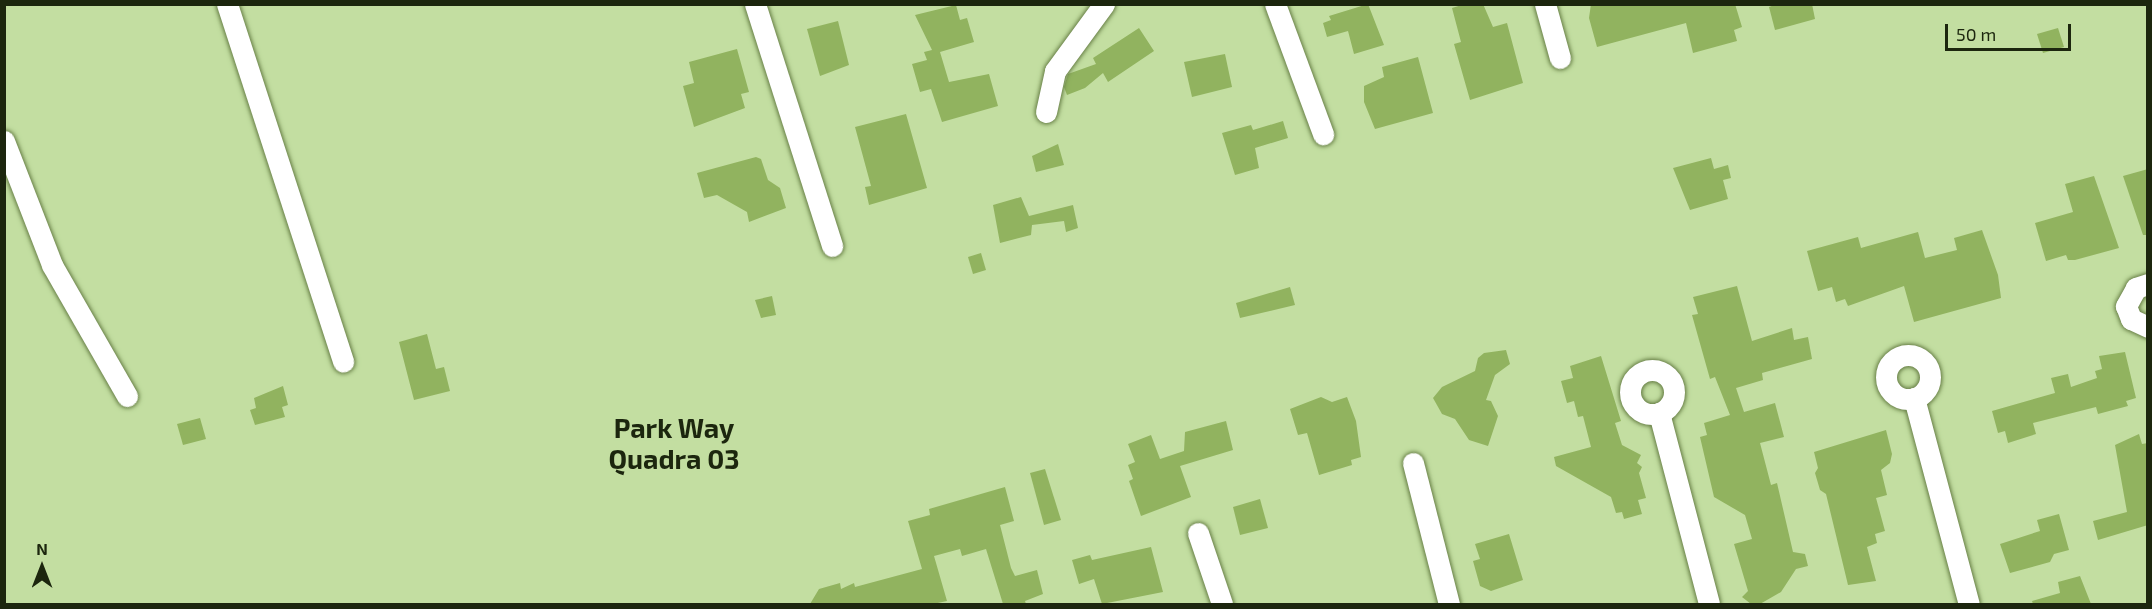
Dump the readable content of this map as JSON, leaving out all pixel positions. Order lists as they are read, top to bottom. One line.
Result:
{"districts":["Park Way Quadra 03"],"scale_bar":"50 m","north":"top"}
